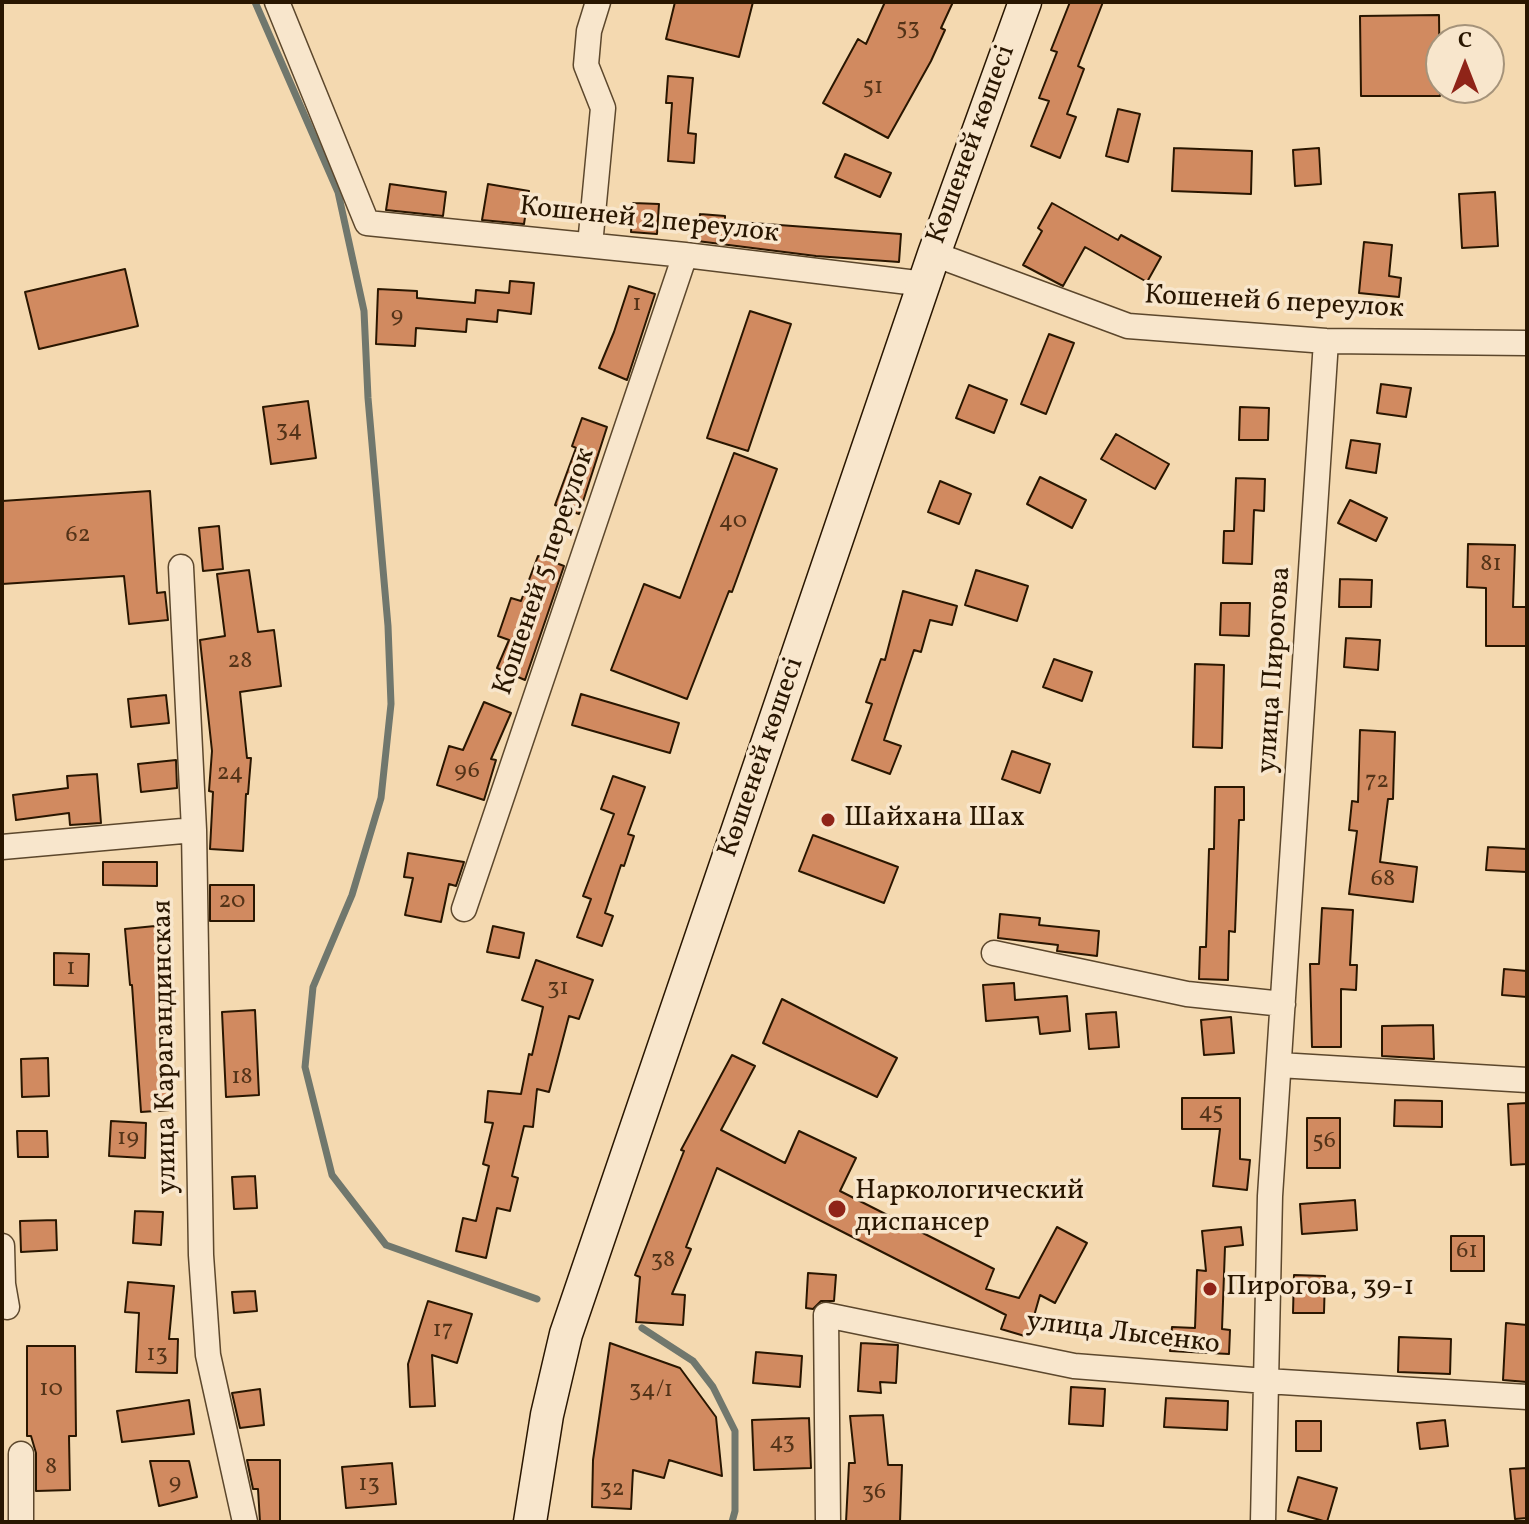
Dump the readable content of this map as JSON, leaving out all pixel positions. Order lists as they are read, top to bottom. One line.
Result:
{"streets":{"main road":["Көшеней көшесі"],"street":["Кошеней 2 переулок","Кошеней 6 переулок","Кошеней 5 переулок","улица Пирогова","улица Карагандинская","улица Лысенко"]},"crossings":[["Көшеней көшесі","Кошеней 2 переулок"],["Көшеней көшесі","Кошеней 6 переулок"],["Кошеней 2 переулок","Кошеней 6 переулок"],["Кошеней 2 переулок","Кошеней 5 переулок"],["Кошеней 6 переулок","улица Пирогова"],["улица Пирогова","улица Лысенко"]],"places":["Шайхана Шах","Наркологический диспансер","Пирогова, 39-1"],"house_numbers":["53","51","1","9","34","40","62","81","28","96","24","72","68","20","1","31","18","45","19","56","61","38","17","13","10","34/1","43","8","9","13","32","36"],"north":"top"}
